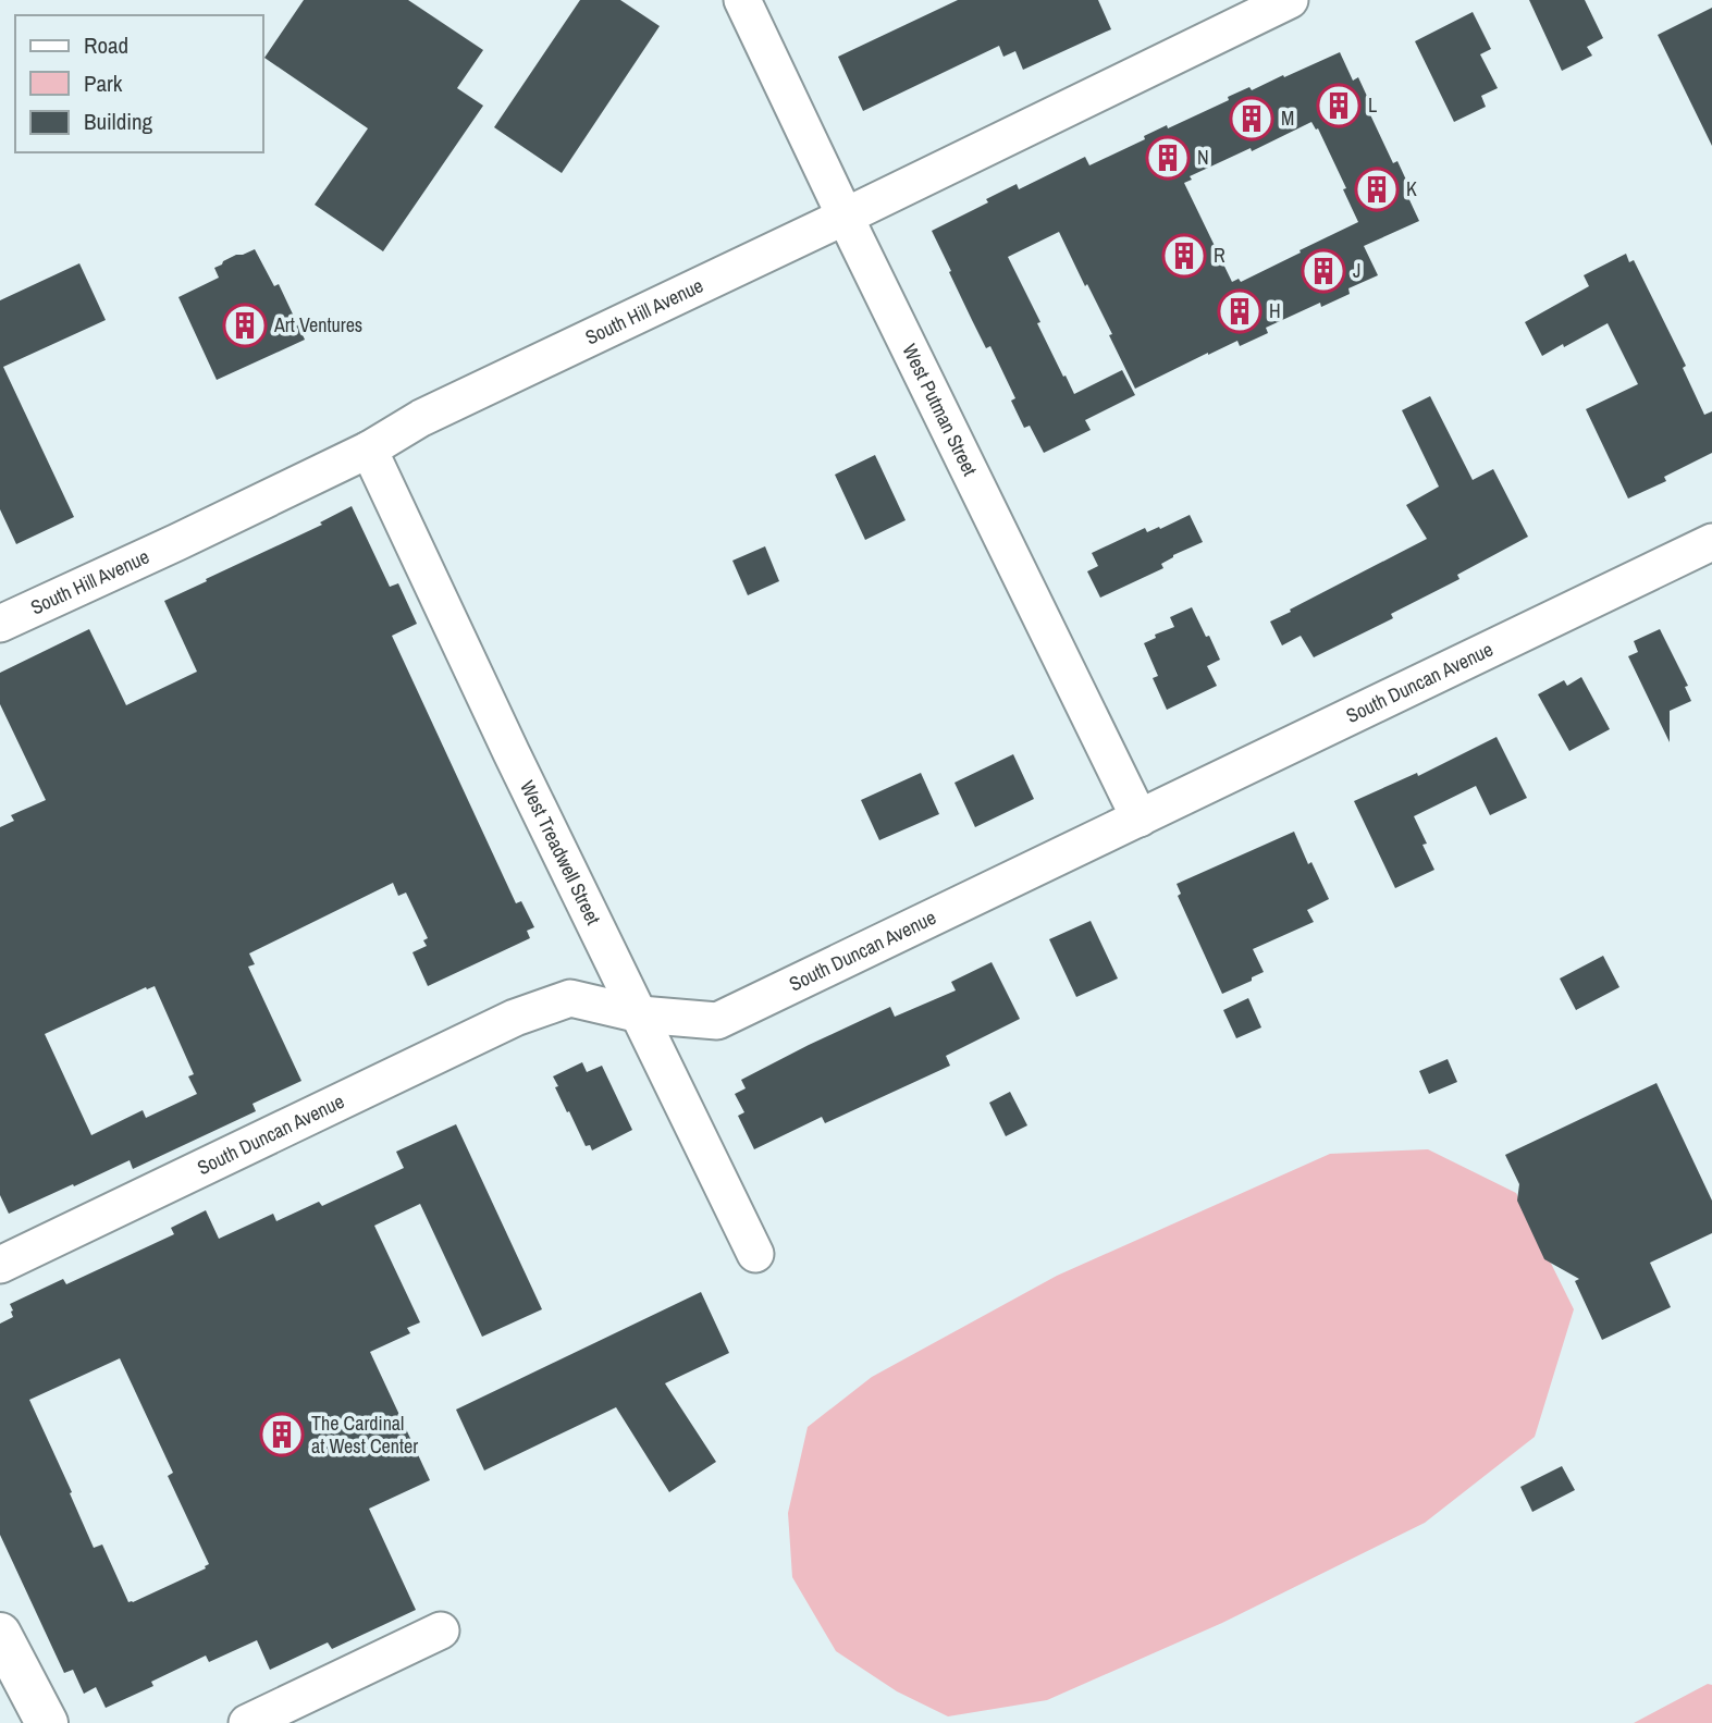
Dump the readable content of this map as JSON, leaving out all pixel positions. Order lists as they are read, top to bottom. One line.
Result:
{"streets":{"street":["South Hill Avenue","West Putman Street","South Duncan Avenue","West Treadwell Street"]},"crossings":[["South Hill Avenue","West Putman Street"],["South Hill Avenue","West Treadwell Street"],["West Putman Street","South Duncan Avenue"],["South Duncan Avenue","West Treadwell Street"]],"places":{"building":["L","M","N","K","R","J","H","Art Ventures","The Cardinal at West Center"]},"legend":["Road","Park","Building"]}
